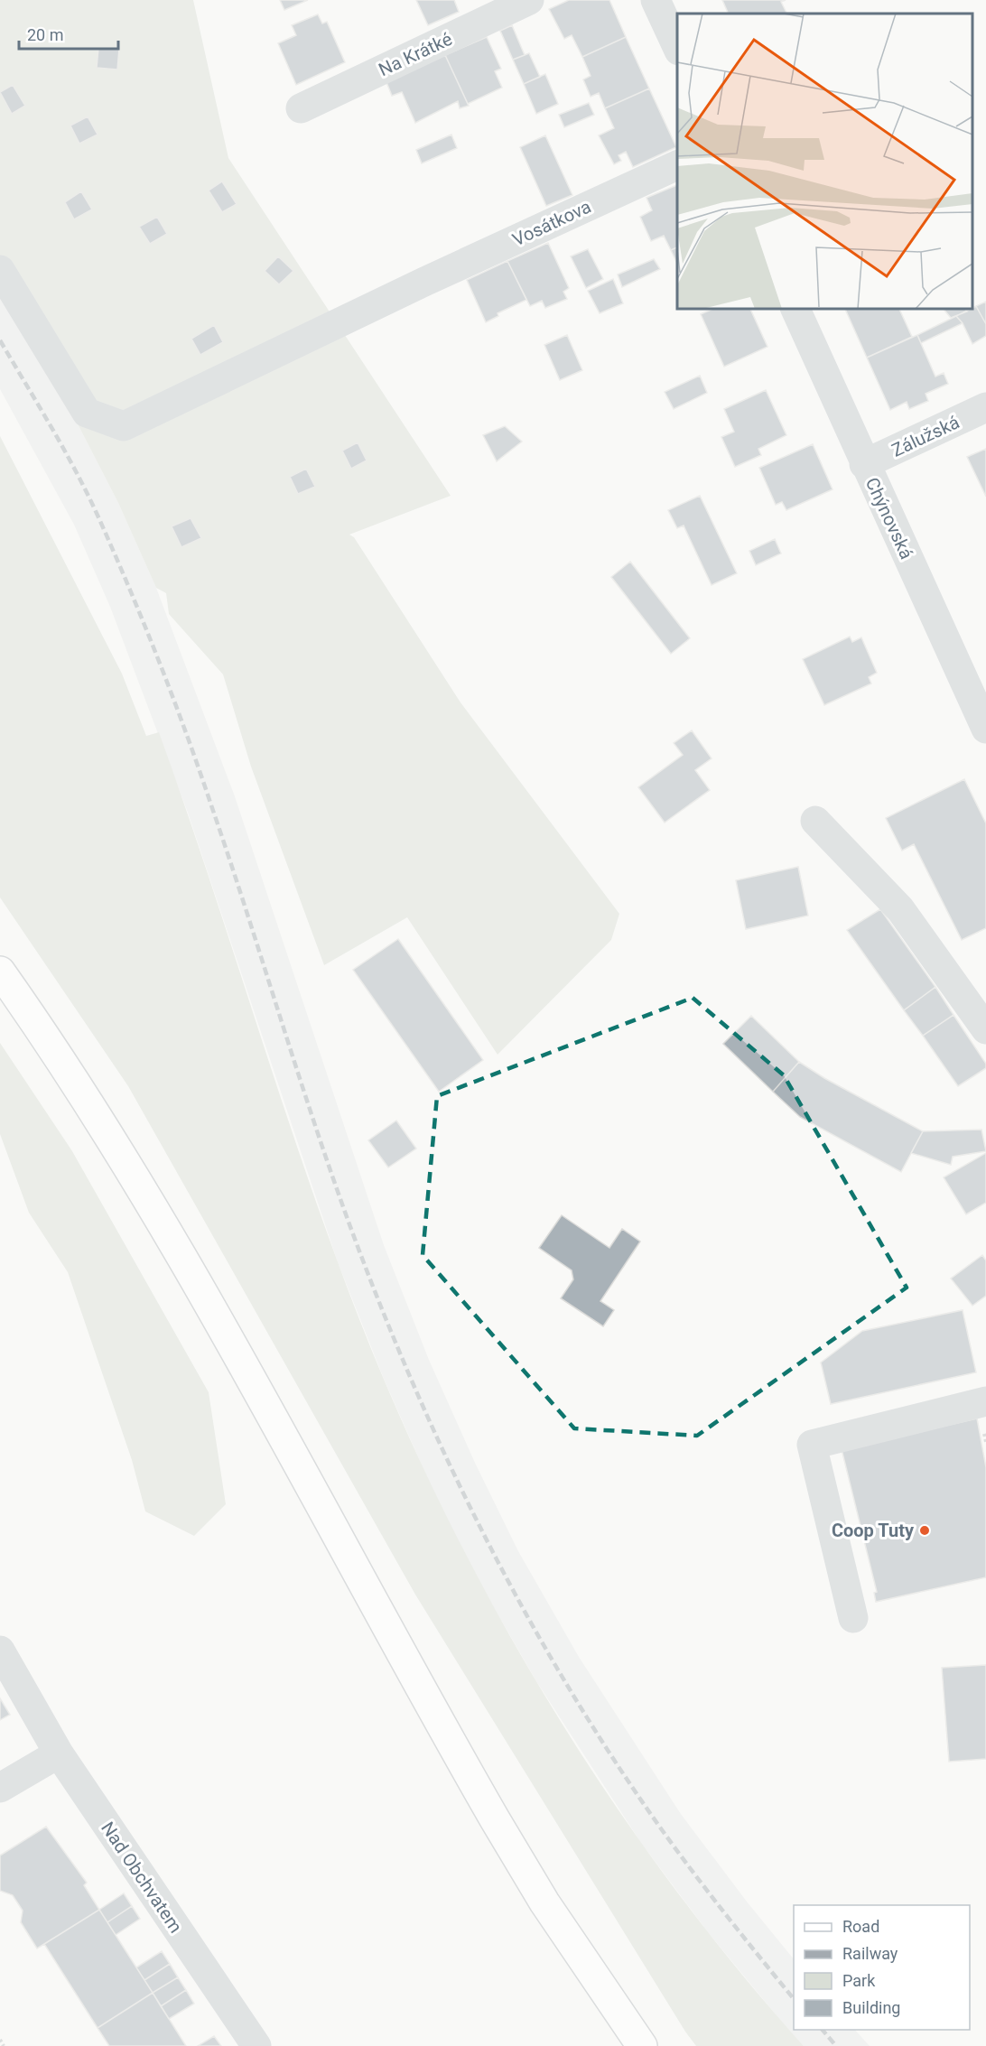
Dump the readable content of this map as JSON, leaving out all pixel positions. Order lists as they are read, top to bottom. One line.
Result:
{"streets":{"street":["Na Krátké","Vosátkova","Zálužská","Chýnovská","Nad Obchvatem"]},"crossings":[["Zálužská","Chýnovská"]],"places":["Coop Tuty"],"legend":["Road","Railway","Park","Building"],"scale_bar":"20 m"}
